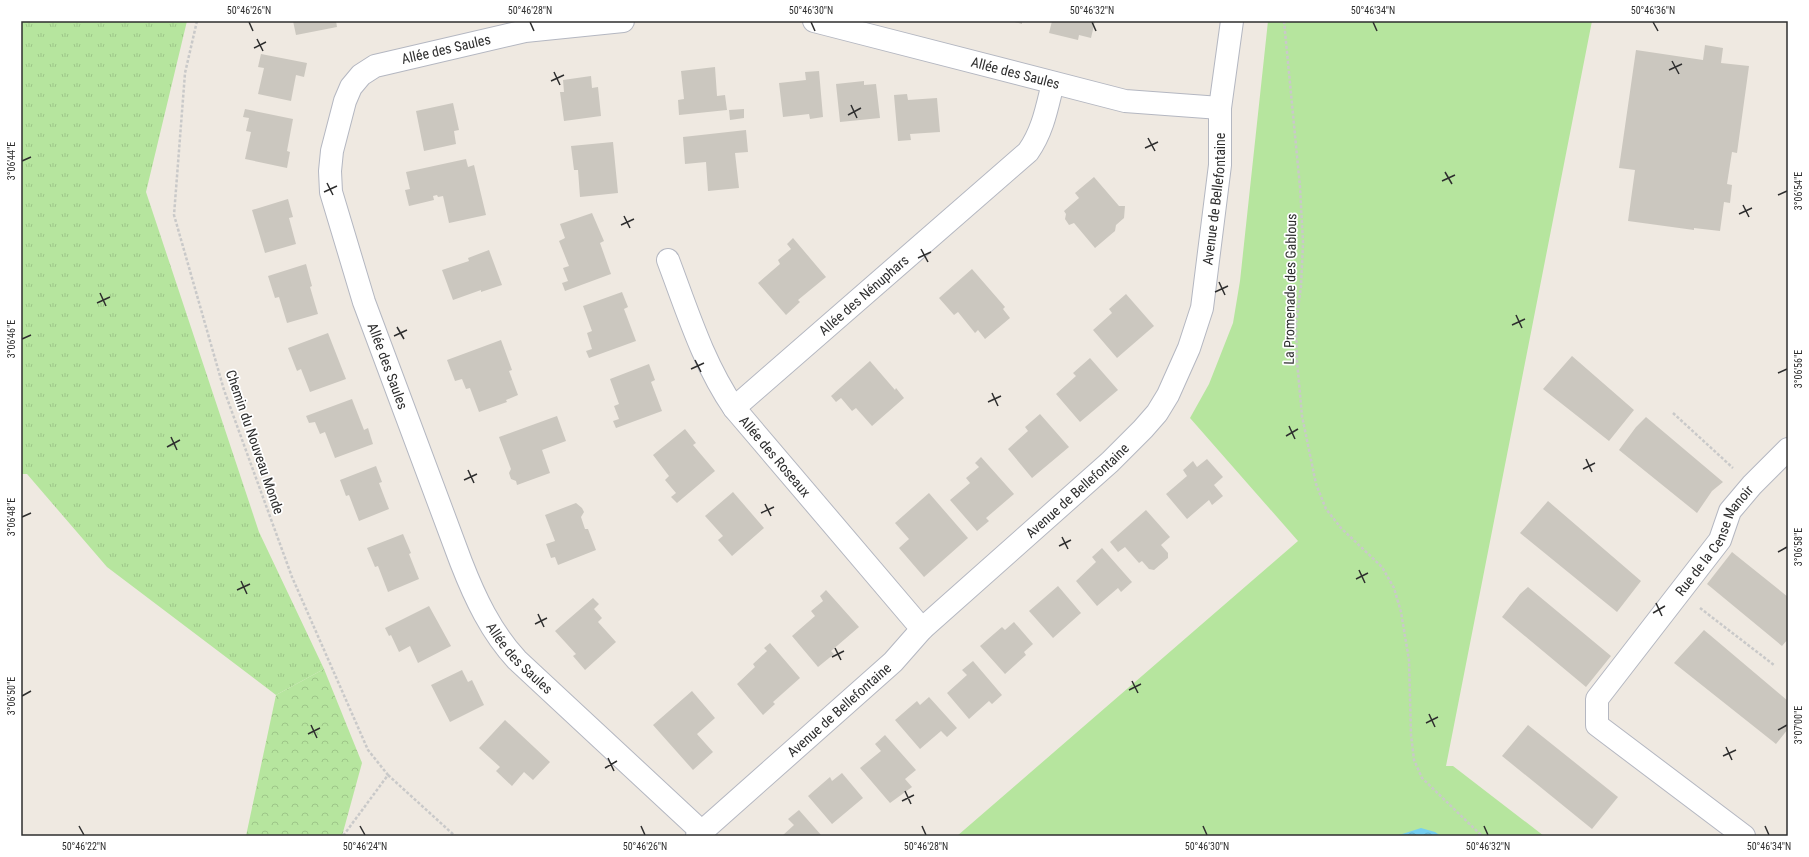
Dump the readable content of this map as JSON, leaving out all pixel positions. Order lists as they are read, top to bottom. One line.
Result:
{"streets":{"street":["Allée des Saules","Avenue de Bellefontaine","Allée des Nénuphars","Allée des Roseaux","Rue de la Cense Manoir"],"path":["La Promenade des Gablous","Chemin du Nouveau Monde"]},"crossings":[["Allée des Saules","Avenue de Bellefontaine"],["Allée des Saules","Allée des Nénuphars"],["Avenue de Bellefontaine","Allée des Roseaux"],["Allée des Nénuphars","Allée des Roseaux"]],"coordinates":["50°46'26\"N","50°46'28\"N","50°46'30\"N","50°46'32\"N","50°46'34\"N","50°46'36\"N","3°06'44\"E","3°06'54\"E","3°06'46\"E","3°06'56\"E","3°06'48\"E","3°06'58\"E","3°06'50\"E","3°07'00\"E","50°46'22\"N","50°46'24\"N"]}
